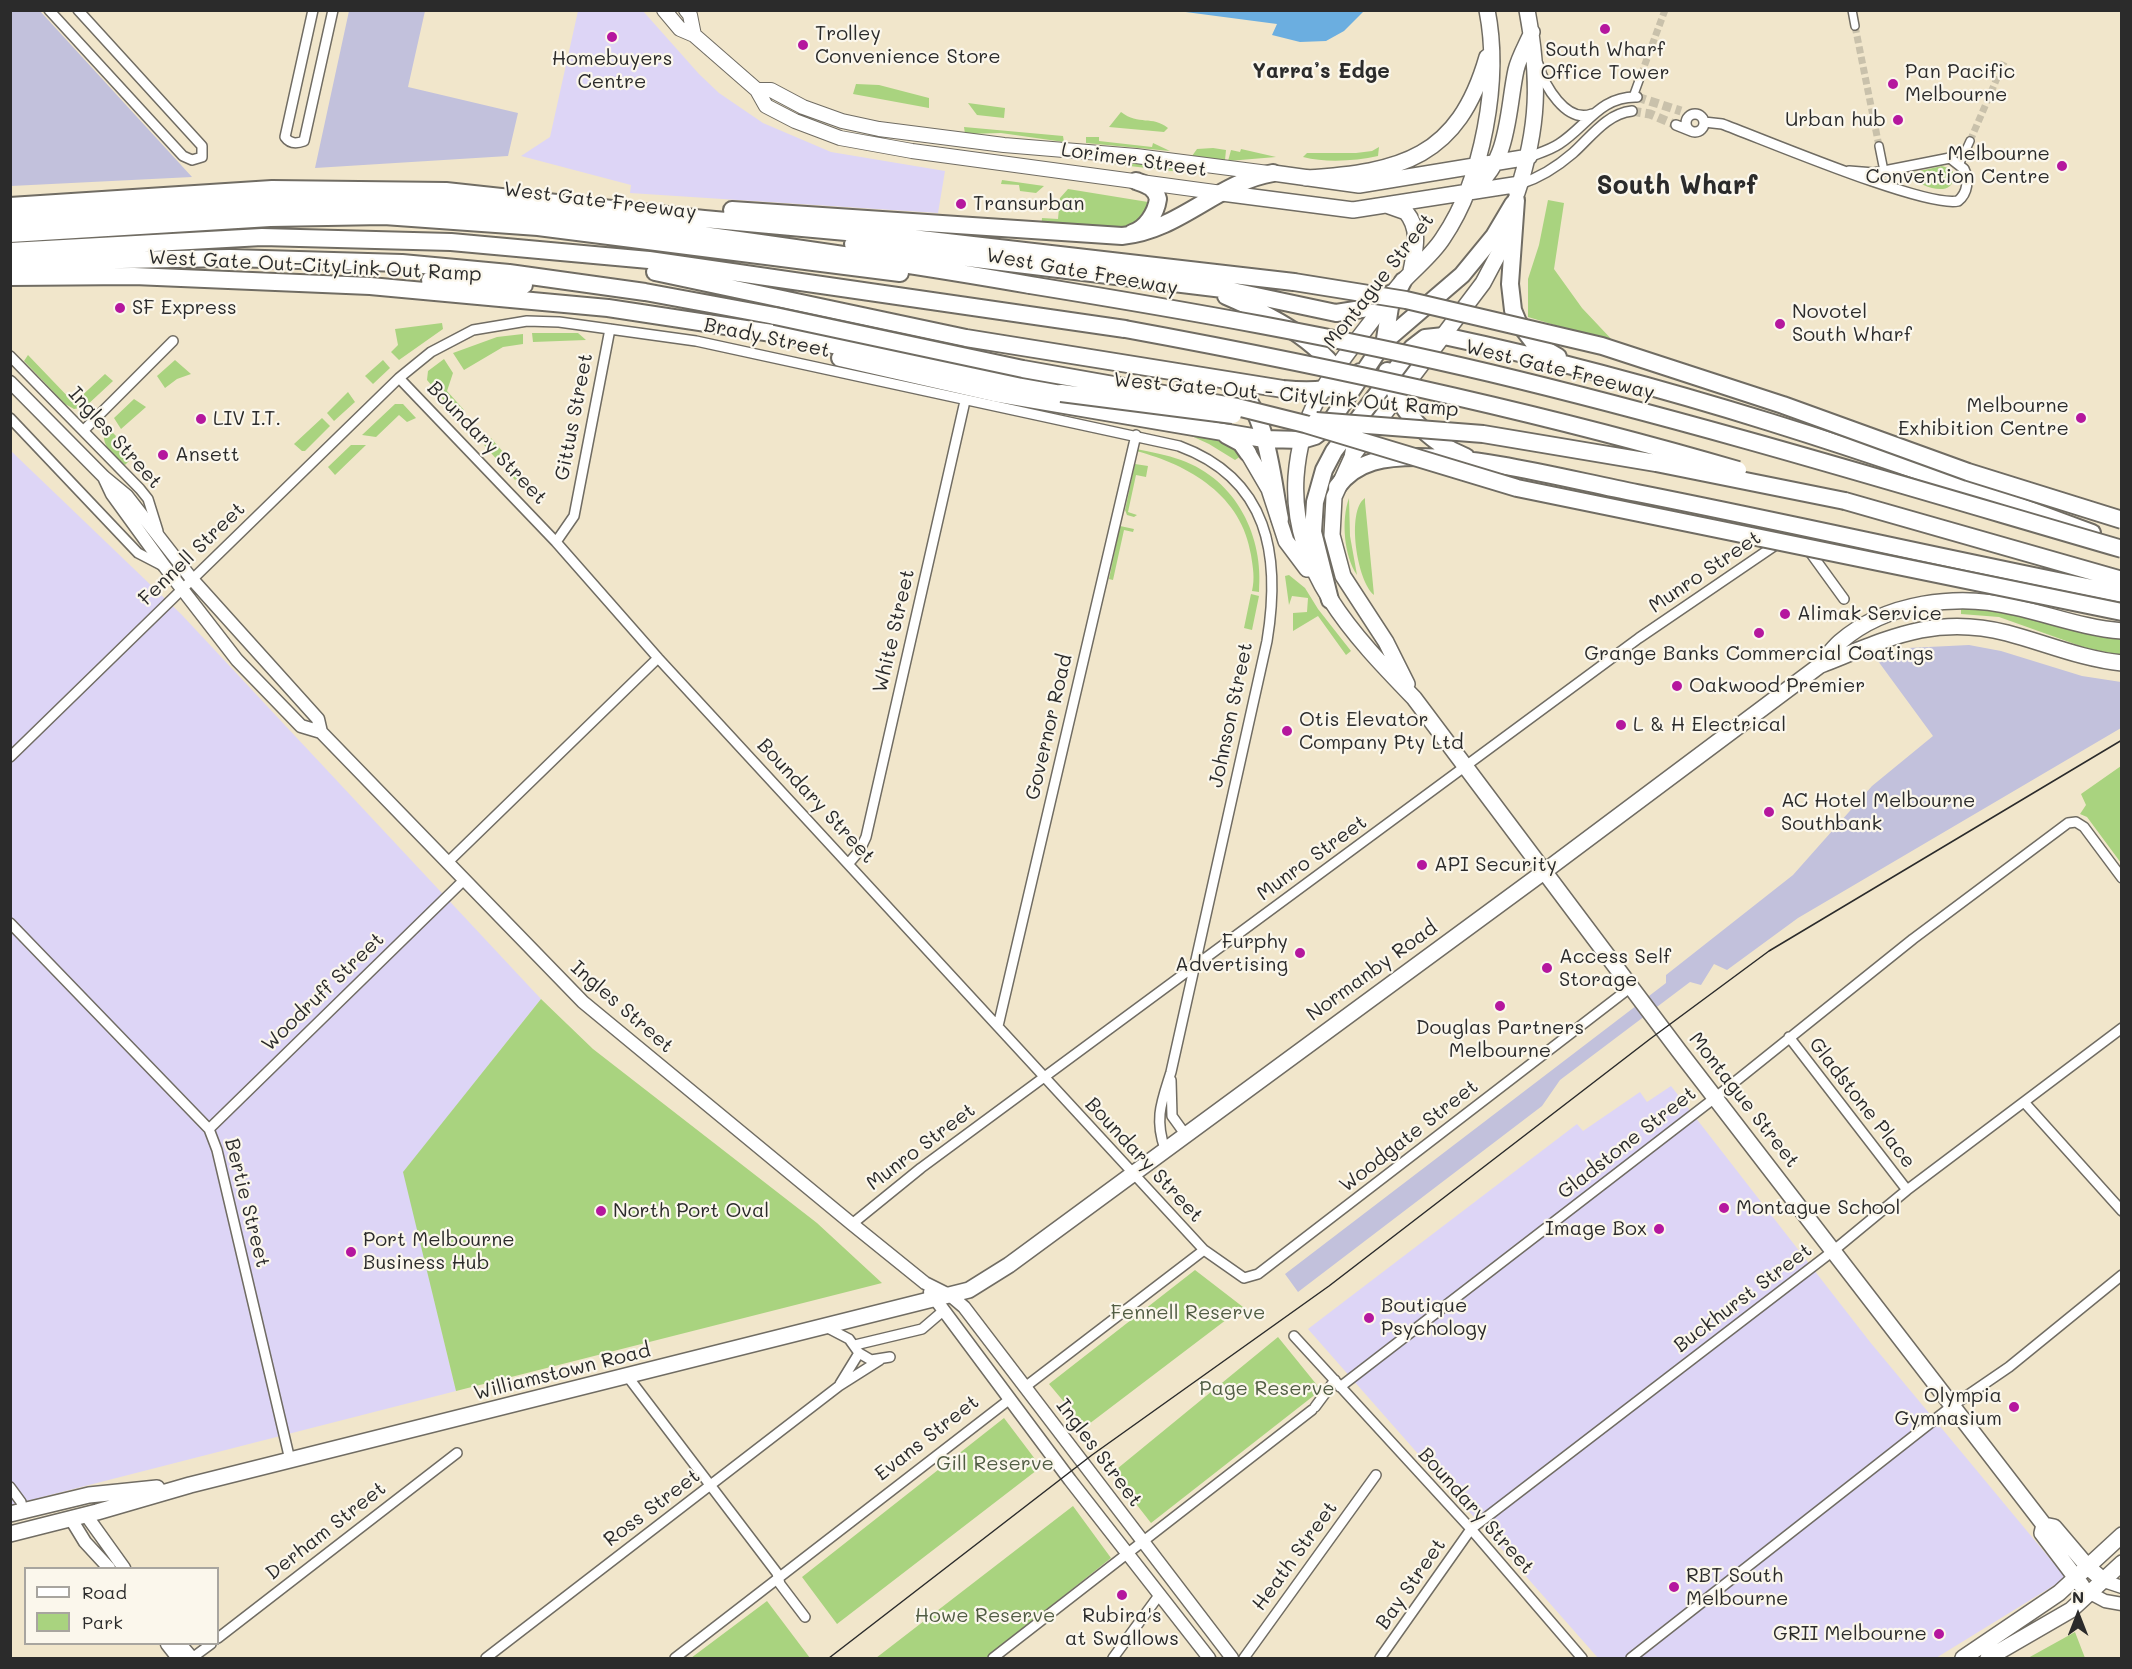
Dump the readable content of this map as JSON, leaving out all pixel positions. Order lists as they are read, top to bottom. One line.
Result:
{"streets":{"highway":["West Gate Freeway","West Gate Out-CityLink Out Ramp","West Gate Out - CityLink Out Ramp"],"main road":["Lorimer Street","Montague Street","Normanby Road","Williamstown Road"],"street":["Brady Street","Gittus Street","Ingles Street","Boundary Street","Fennell Street","Munro Street","White Street","Johnson Street","Governor Road","Woodruff Street","Gladstone Place","Woodgate Street","Gladstone Street","Bertie Street","Buckhurst Street","Evans Street","Ross Street","Derham Street","Heath Street","Bay Street"]},"crossings":[["Lorimer Street","Montague Street"],["West Gate Out-CityLink Out Ramp","West Gate Out - CityLink Out Ramp"],["Montague Street","Munro Street"],["Montague Street","Normanby Road"],["Montague Street","Woodgate Street"],["Montague Street","Gladstone Street"],["Montague Street","Buckhurst Street"],["Brady Street","Gittus Street"],["Brady Street","Boundary Street"],["Brady Street","Fennell Street"],["Brady Street","White Street"],["Brady Street","Johnson Street"],["Brady Street","Governor Road"],["Gittus Street","Boundary Street"],["Ingles Street","Fennell Street"],["Ingles Street","Munro Street"],["Ingles Street","Normanby Road"],["Ingles Street","Woodruff Street"],["Ingles Street","Gladstone Street"],["Ingles Street","Williamstown Road"],["Ingles Street","Evans Street"],["Boundary Street","Fennell Street"],["Boundary Street","Munro Street"],["Boundary Street","White Street"],["Boundary Street","Governor Road"],["Boundary Street","Normanby Road"],["Boundary Street","Woodgate Street"],["Boundary Street","Gladstone Street"],["Boundary Street","Buckhurst Street"],["Boundary Street","Evans Street"],["Boundary Street","Bay Street"],["Munro Street","Johnson Street"],["Johnson Street","Governor Road"],["Johnson Street","Normanby Road"],["Normanby Road","Williamstown Road"],["Woodruff Street","Bertie Street"],["Gladstone Place","Gladstone Street"],["Gladstone Place","Buckhurst Street"],["Woodgate Street","Evans Street"],["Bertie Street","Williamstown Road"],["Buckhurst Street","Bay Street"],["Williamstown Road","Ross Street"]],"districts":["Yarra’s Edge","South Wharf"],"parks":["Fennell Reserve","Page Reserve","Gill Reserve","Howe Reserve"],"places":["South Wharf Office Tower","Homebuyers Centre","Trolley Convenience Store","Pan Pacific Melbourne","Urban hub","Melbourne Convention Centre","Transurban","SF Express","Novotel South Wharf","Melbourne Exhibition Centre","LIV I.T.","Ansett","Alimak Service","Grange Banks Commercial Coatings","Oakwood Premier","L & H Electrical","Otis Elevator Company Pty Ltd","AC Hotel Melbourne Southbank","API Security","Furphy Advertising","Access Self Storage","Douglas Partners Melbourne","Montague School","North Port Oval","Image Box","Port Melbourne Business Hub","Boutique Psychology","Olympia Gymnasium","RBT South Melbourne","Rubira's at Swallows","GRII Melbourne"],"legend":["Road","Park"],"north":"top"}
